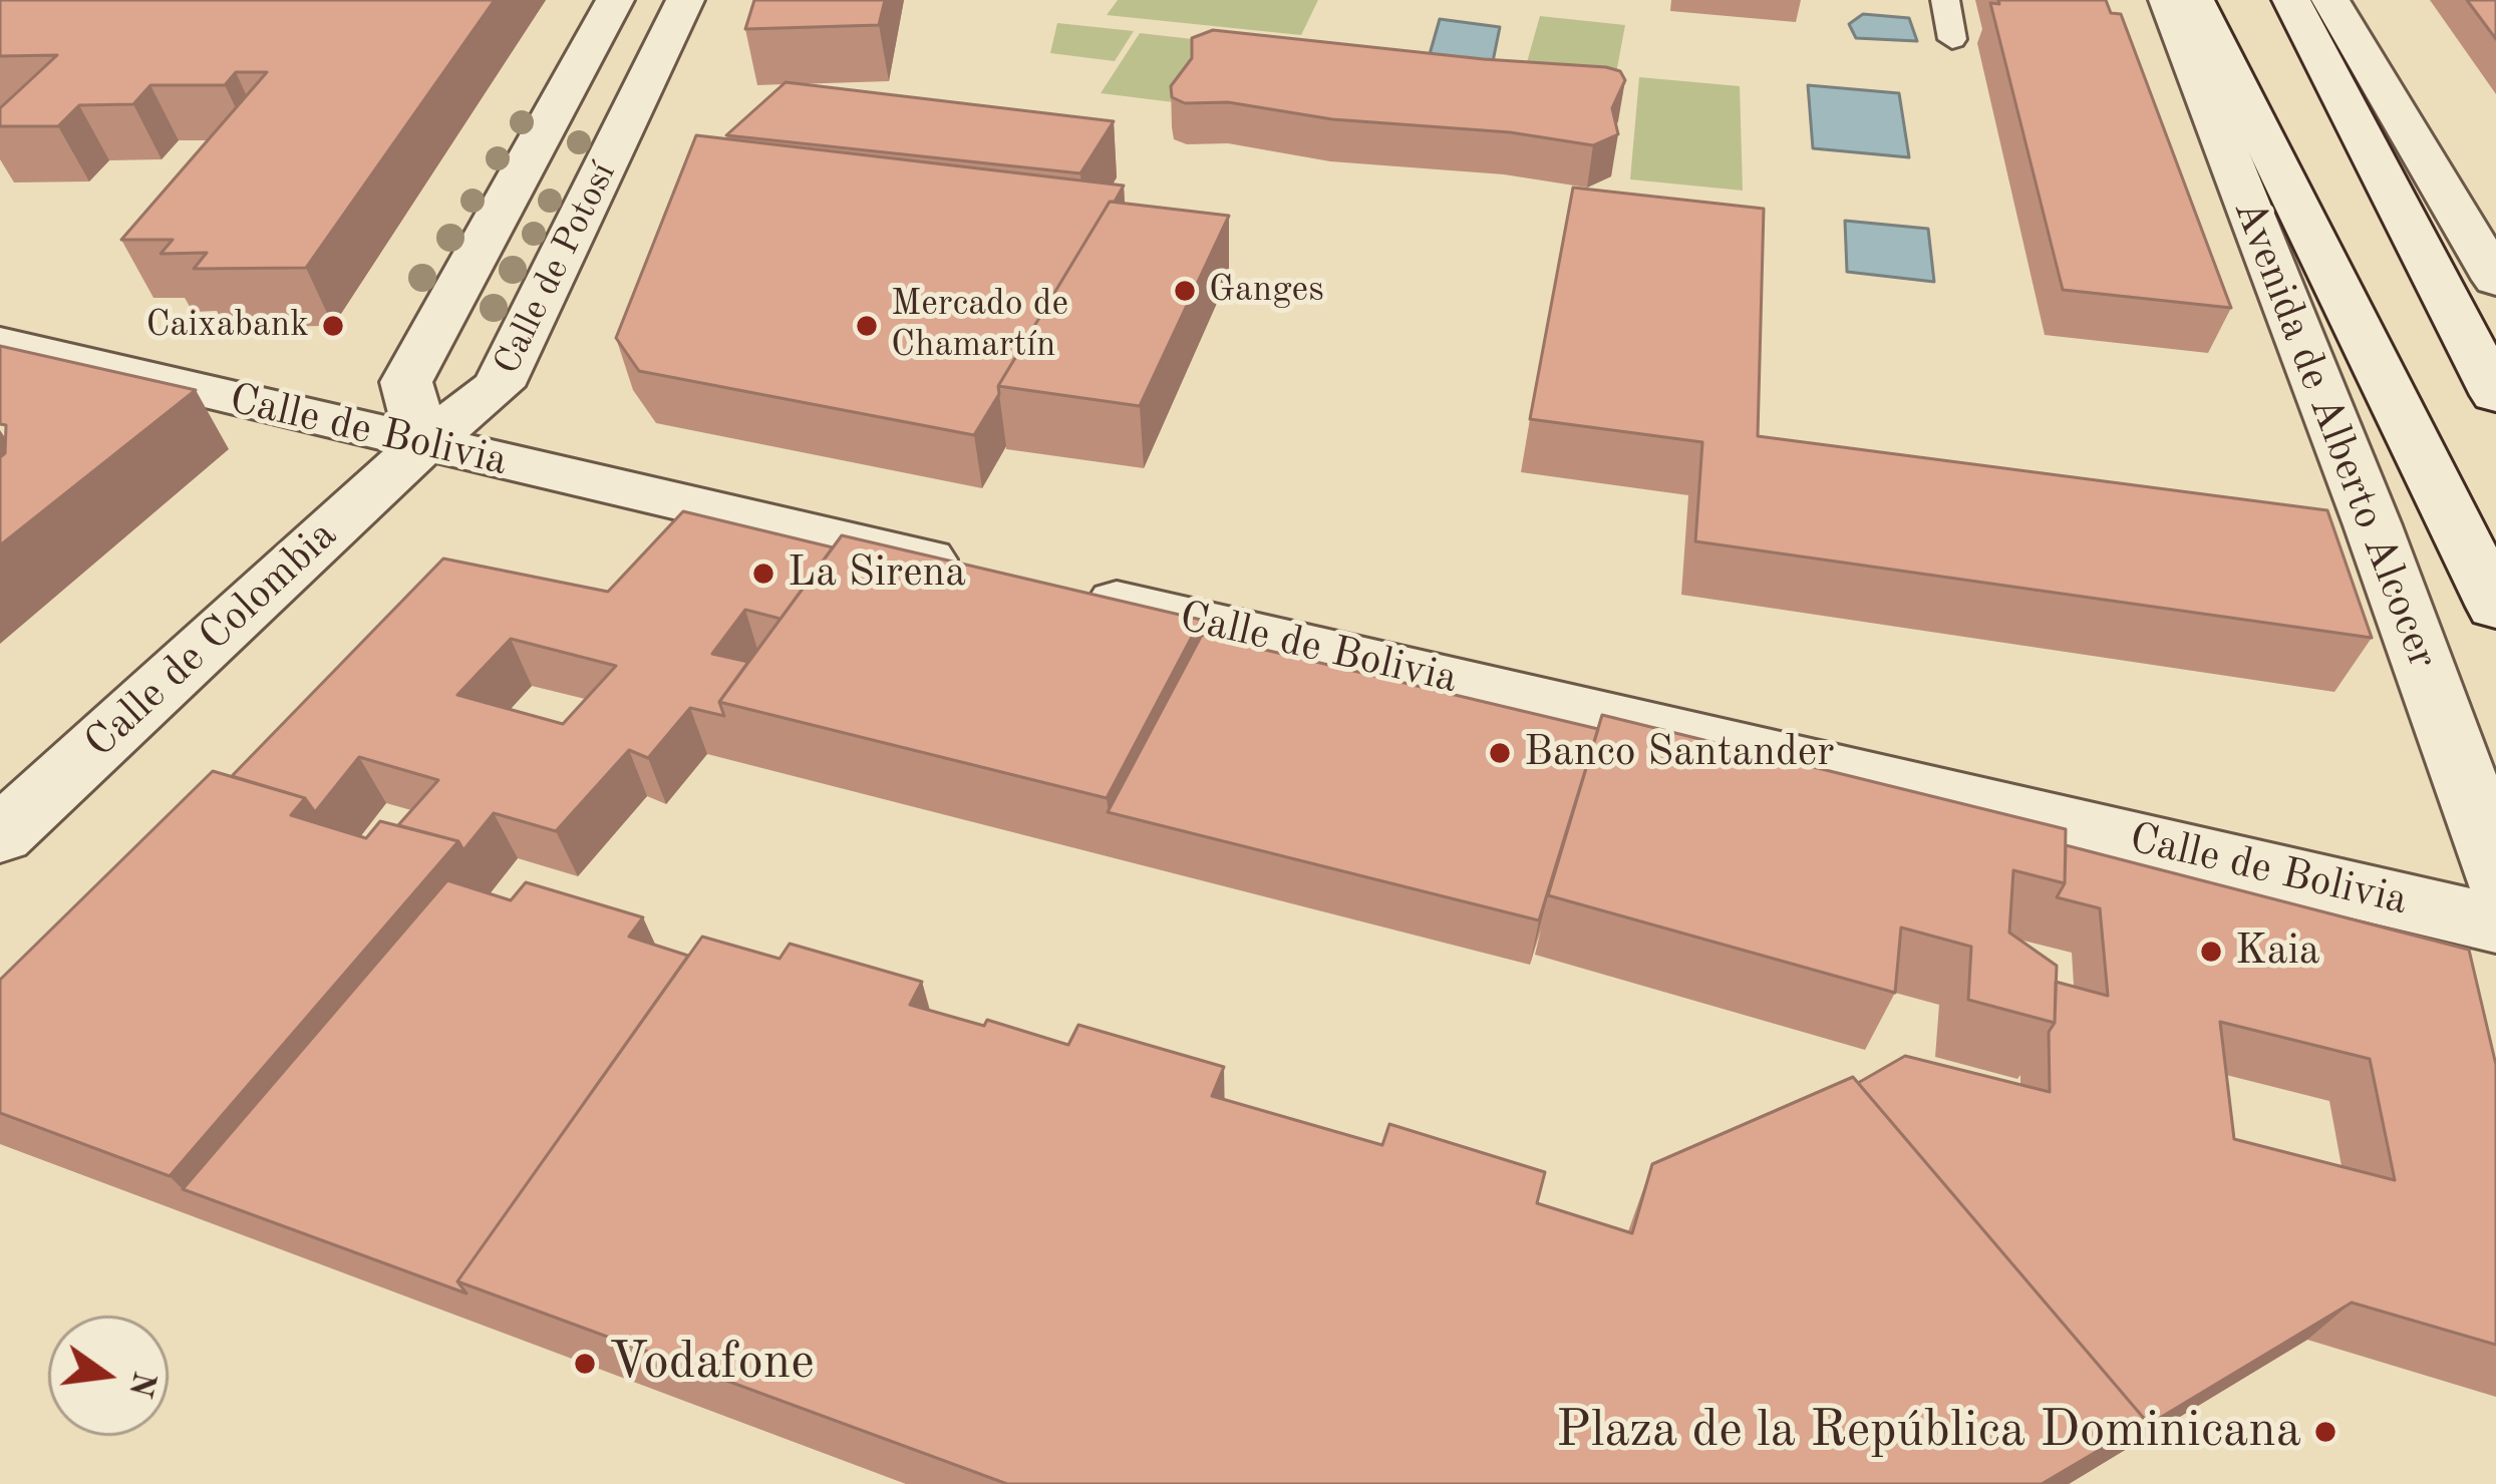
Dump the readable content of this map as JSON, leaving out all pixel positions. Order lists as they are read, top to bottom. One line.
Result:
{"streets":{"street":["Calle de Potosí","Calle de Bolivia","Avenida de Alberto Alcocer","Calle de Colombia"]},"crossings":[["Calle de Potosí","Calle de Bolivia"],["Calle de Potosí","Calle de Colombia"],["Calle de Bolivia","Calle de Colombia"]],"places":["Ganges","Caixabank","Mercado de Chamartín","La Sirena","Banco Santander","Kaia","Vodafone","Plaza de la República Dominicana"],"north":"right"}
